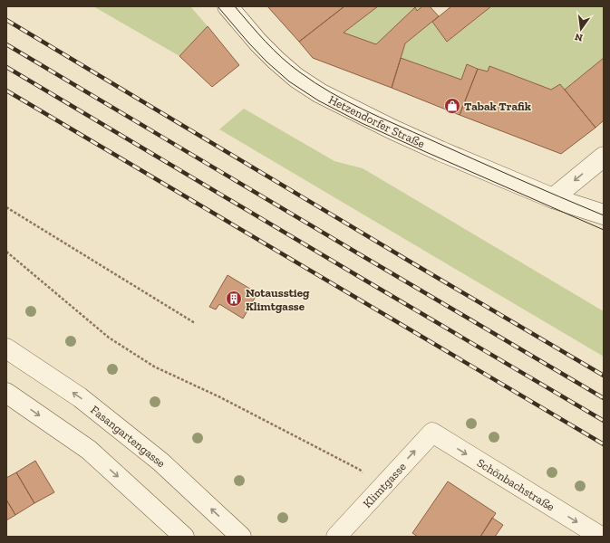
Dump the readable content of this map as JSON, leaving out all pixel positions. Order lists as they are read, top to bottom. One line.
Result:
{"streets":{"main road":["Hetzendorfer Straße","Fasangartengasse","Klimtgasse","Schönbachstraße"]},"crossings":[["Klimtgasse","Schönbachstraße"]],"one_way":["Klimtgasse","Schönbachstraße"],"places":{"shop":["Tabak Trafik"],"building":["Notausstieg Klimtgasse"]},"north":"bottom"}
